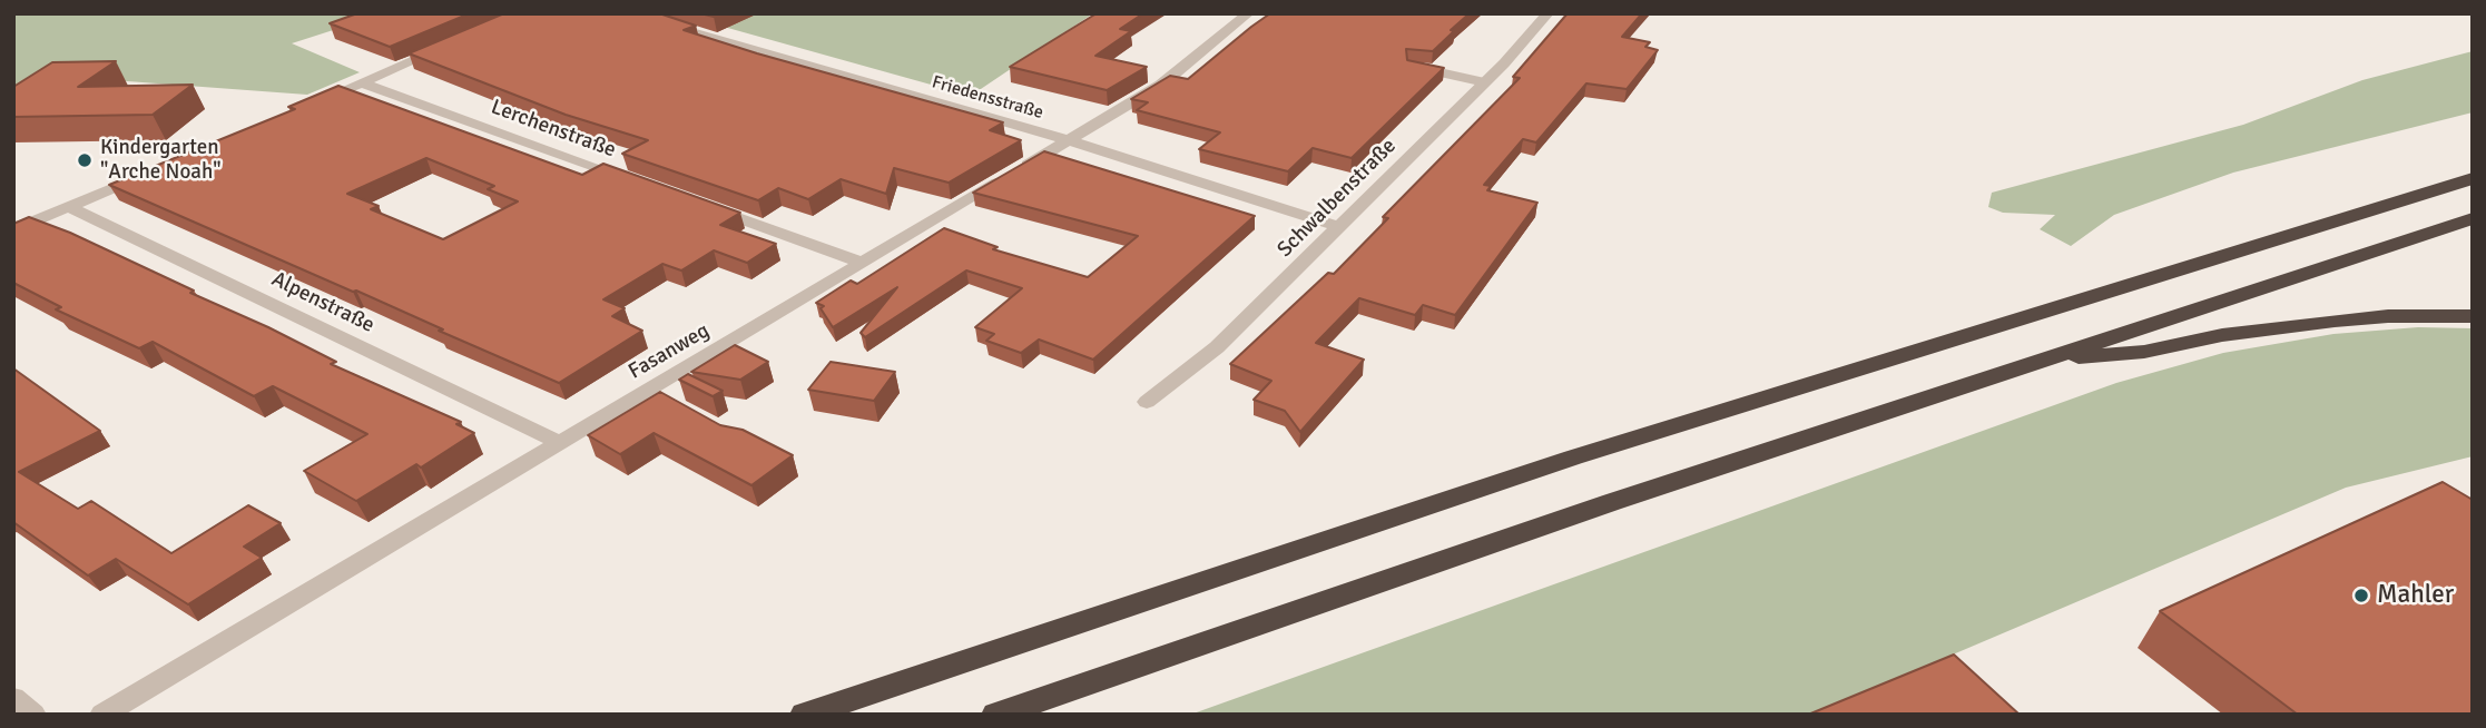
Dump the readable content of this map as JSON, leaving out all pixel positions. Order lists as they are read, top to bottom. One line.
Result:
{"streets":{"street":["Friedensstraße","Lerchenstraße","Schwalbenstraße","Alpenstraße","Fasanweg"]},"crossings":[["Friedensstraße","Schwalbenstraße"],["Friedensstraße","Fasanweg"],["Alpenstraße","Fasanweg"]],"places":["Kindergarten \"Arche Noah\"","Mahler"]}
